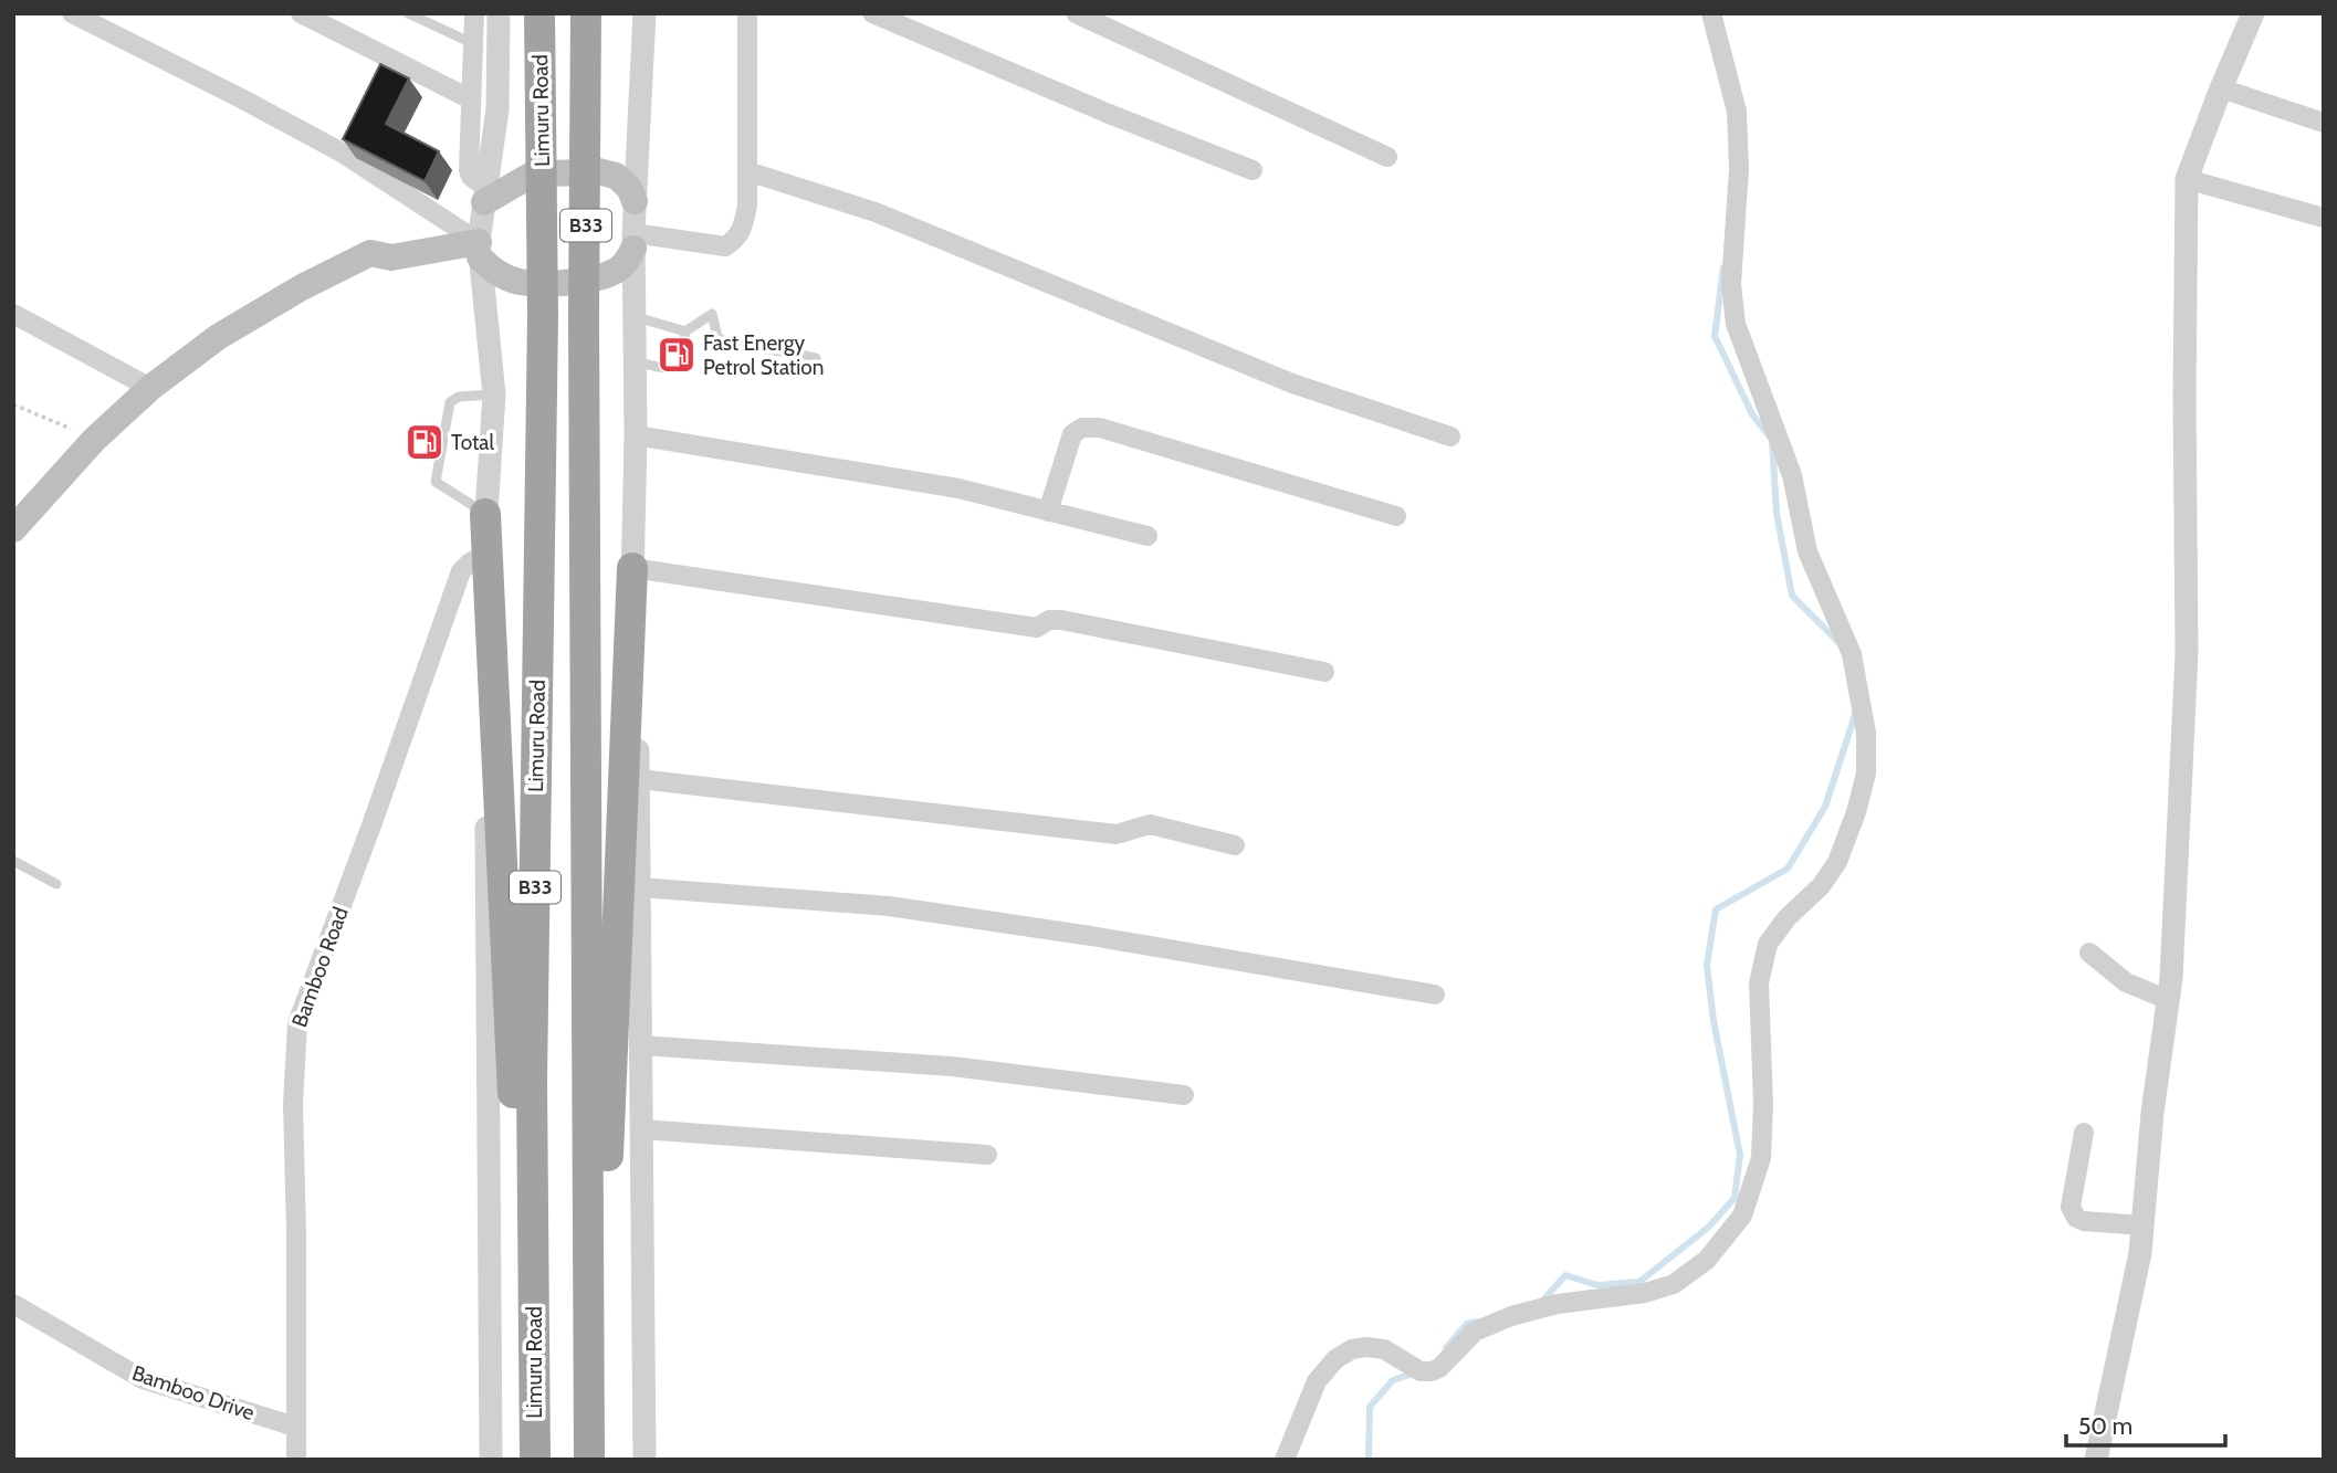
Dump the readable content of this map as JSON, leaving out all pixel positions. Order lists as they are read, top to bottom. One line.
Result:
{"streets":{"highway":["Limuru Road","B33"],"street":["Bamboo Road","Bamboo Drive"]},"crossings":[["Bamboo Road","Bamboo Drive"]],"places":{"fuel station":["Fast Energy Petrol Station","Total"]},"scale_bar":"50 m"}
